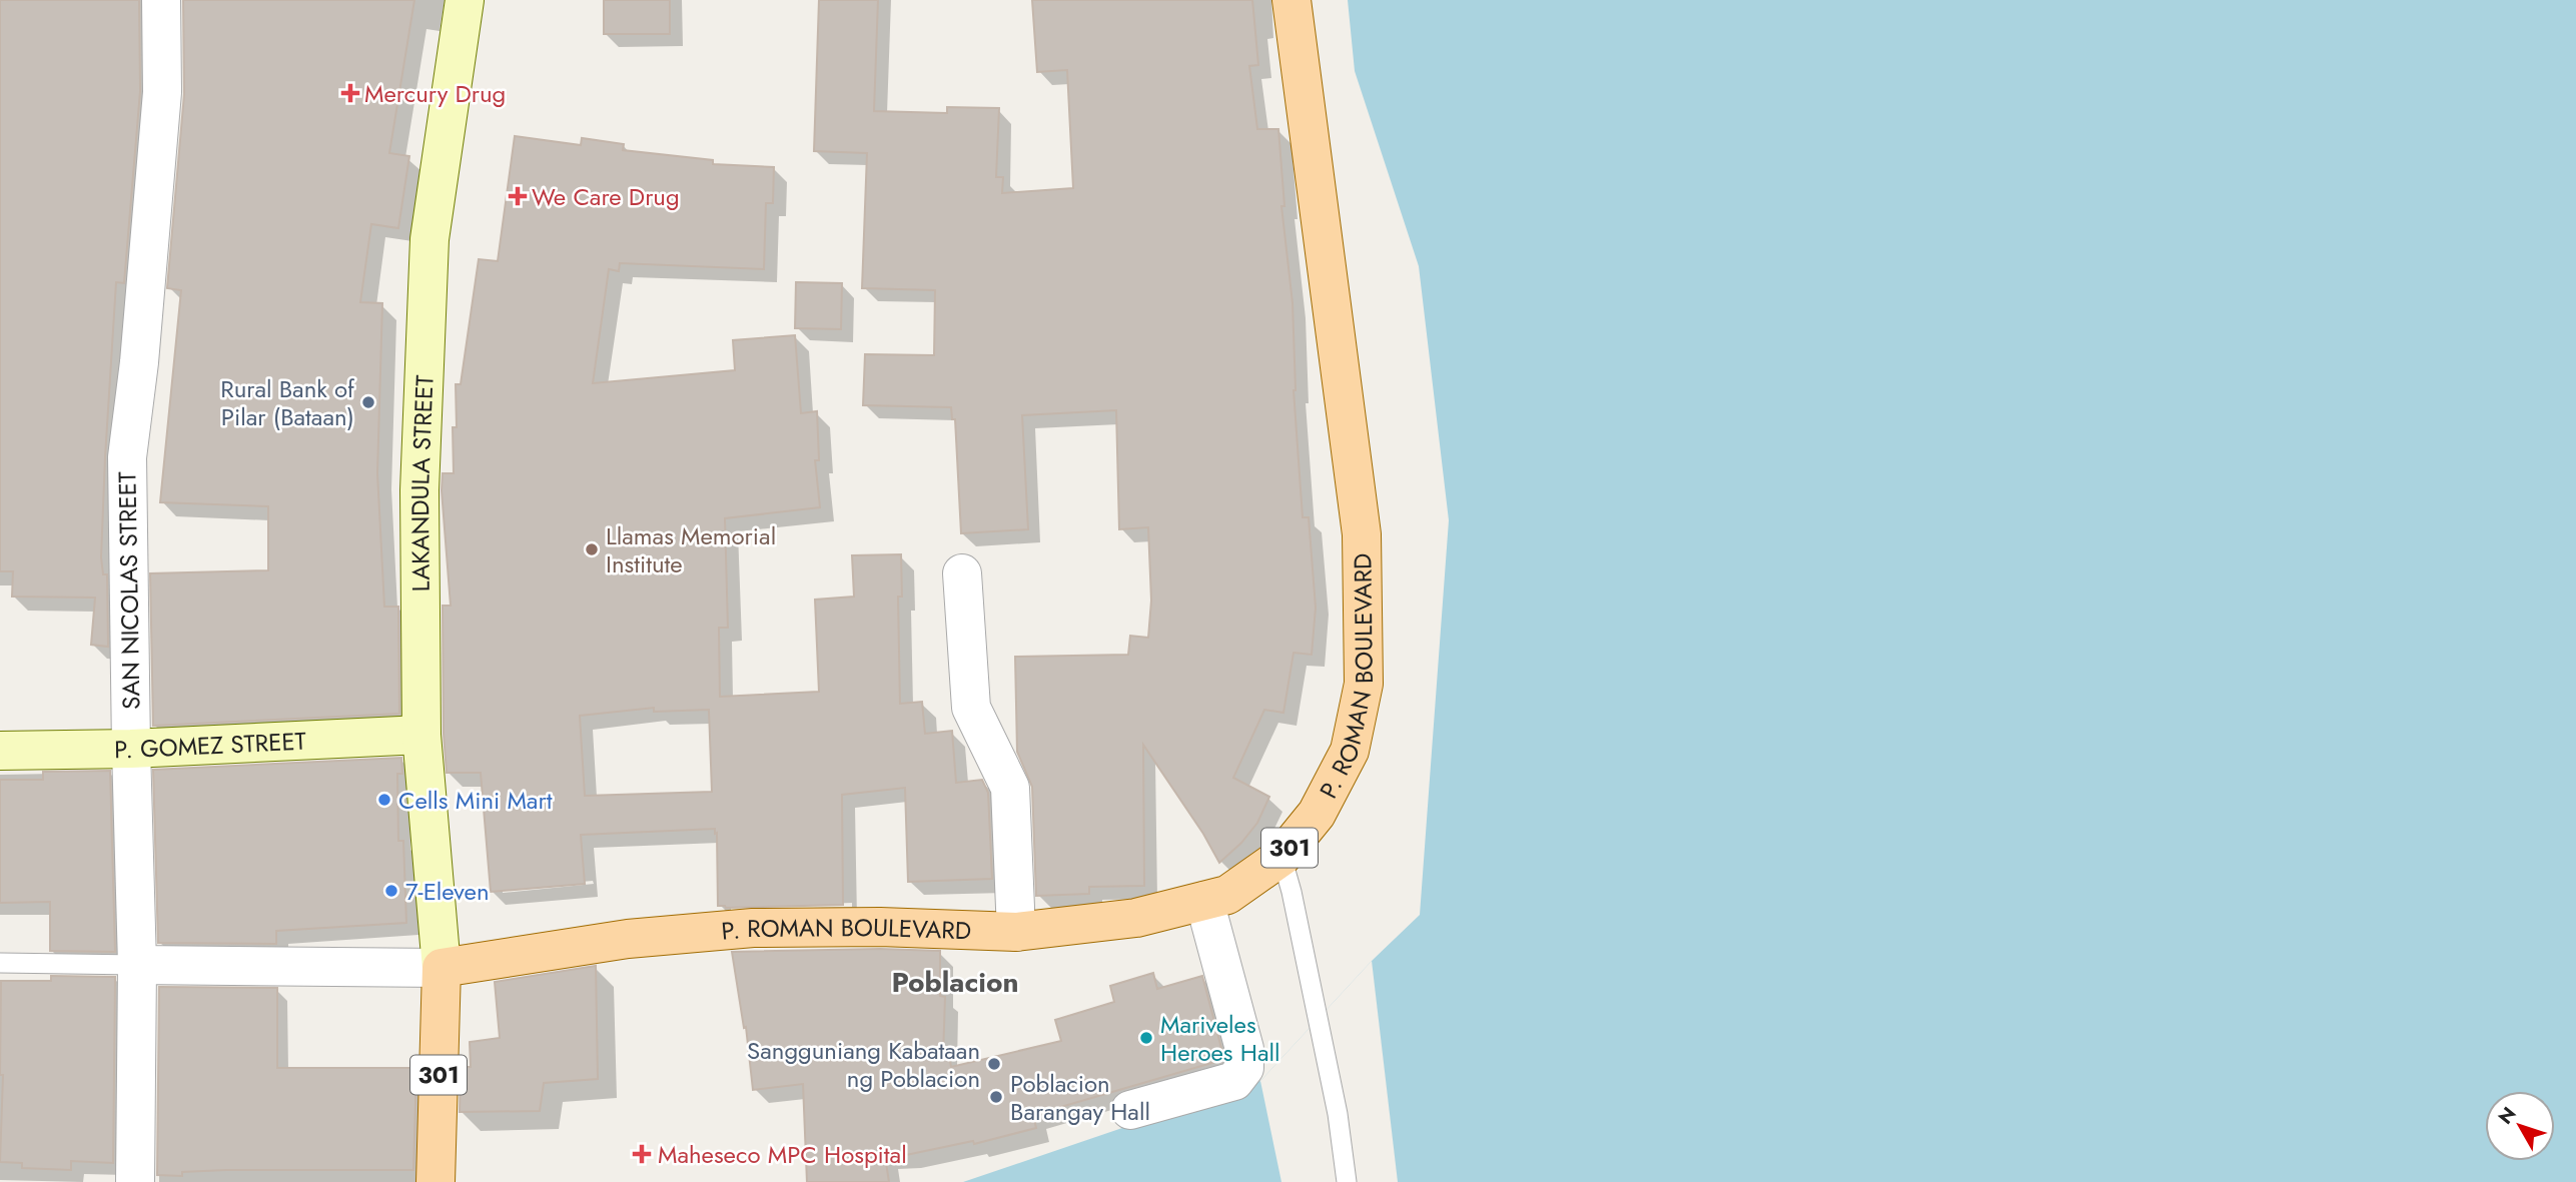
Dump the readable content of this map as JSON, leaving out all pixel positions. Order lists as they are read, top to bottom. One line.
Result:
{"streets":{"main road":["LAKANDULA STREET","P. ROMAN BOULEVARD","P. GOMEZ STREET","301"],"street":["SAN NICOLAS STREET"]},"crossings":[["LAKANDULA STREET","P. ROMAN BOULEVARD"],["LAKANDULA STREET","P. GOMEZ STREET"],["LAKANDULA STREET","301"],["SAN NICOLAS STREET","P. GOMEZ STREET"],["P. ROMAN BOULEVARD","301"]],"districts":["Poblacion"],"places":{"health":["Mercury Drug","We Care Drug","Maheseco MPC Hospital"],"other":["Rural Bank of Pilar (Bataan)","Llamas Memorial Institute","Cells Mini Mart","7-Eleven","Mariveles Heroes Hall","Sangguniang Kabataan ng Poblacion","Poblacion Barangay Hall"]},"north":"top left"}
